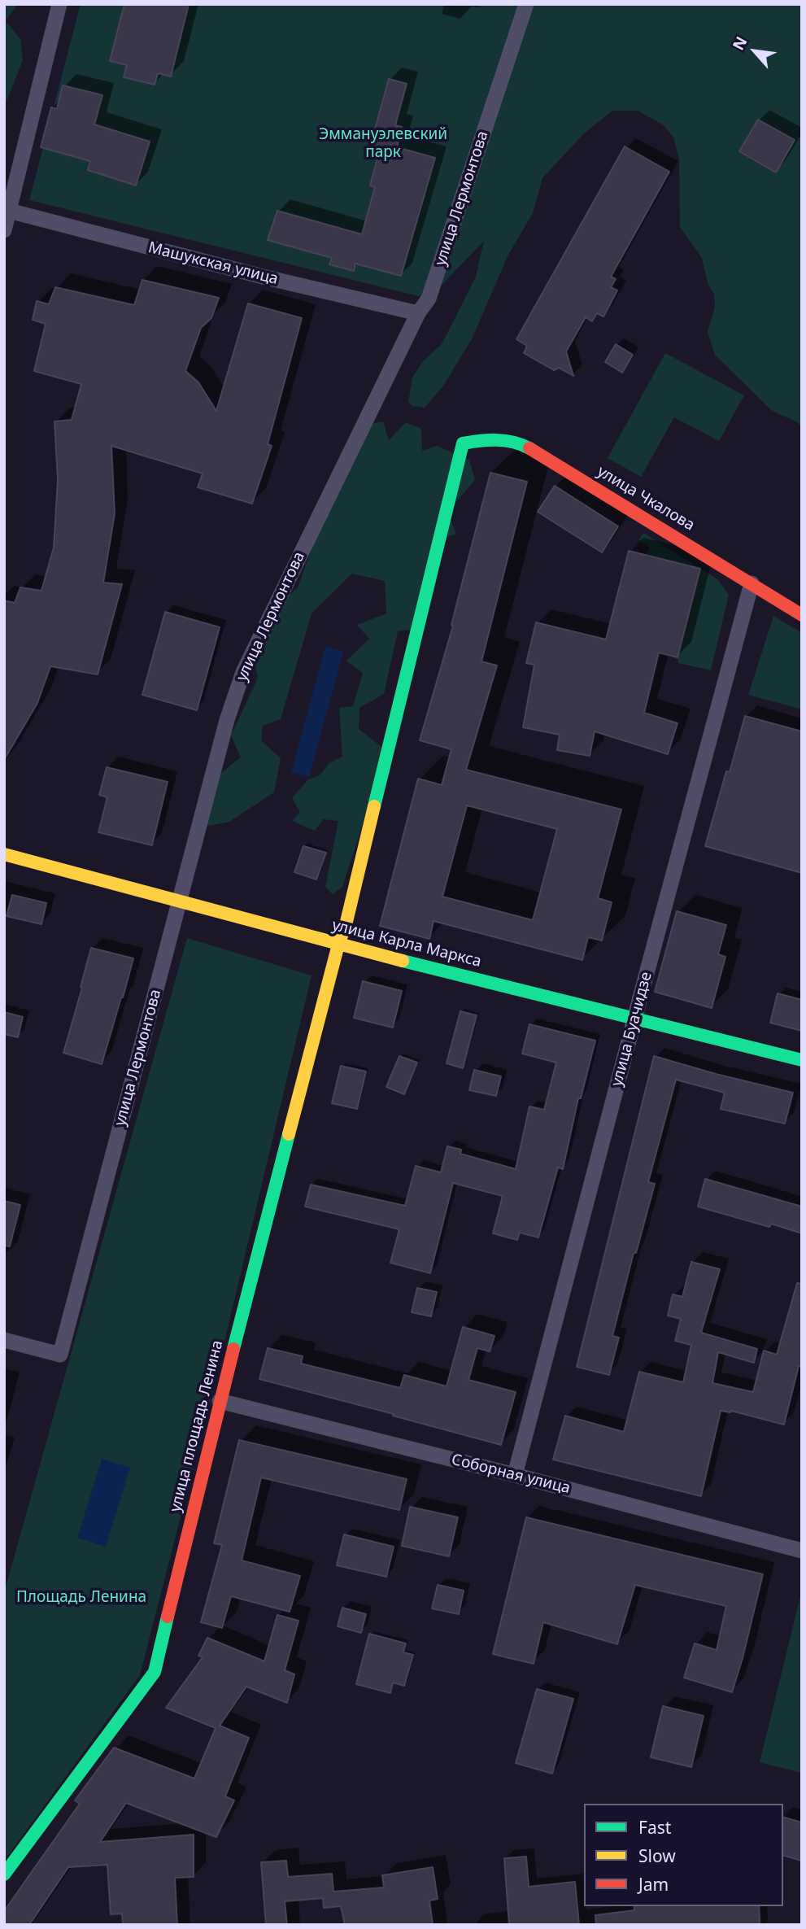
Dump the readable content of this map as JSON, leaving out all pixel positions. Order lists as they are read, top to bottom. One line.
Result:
{"streets":{"street":["улица Лермонтова","Машукская улица","улица Чкалова","улица Карла Маркса","улица Буачидзе","улица площадь Ленина","Соборная улица"]},"crossings":[["улица Лермонтова","Машукская улица"],["улица Лермонтова","улица Карла Маркса"],["улица Чкалова","улица Карла Маркса"],["улица Чкалова","улица Буачидзе"],["улица Чкалова","улица площадь Ленина"],["улица Карла Маркса","улица Буачидзе"],["улица Карла Маркса","улица площадь Ленина"],["улица Буачидзе","Соборная улица"],["улица площадь Ленина","Соборная улица"]],"parks":["Эммануэлевский парк","Площадь Ленина"],"legend":["Fast","Slow","Jam"],"north":"top left"}
